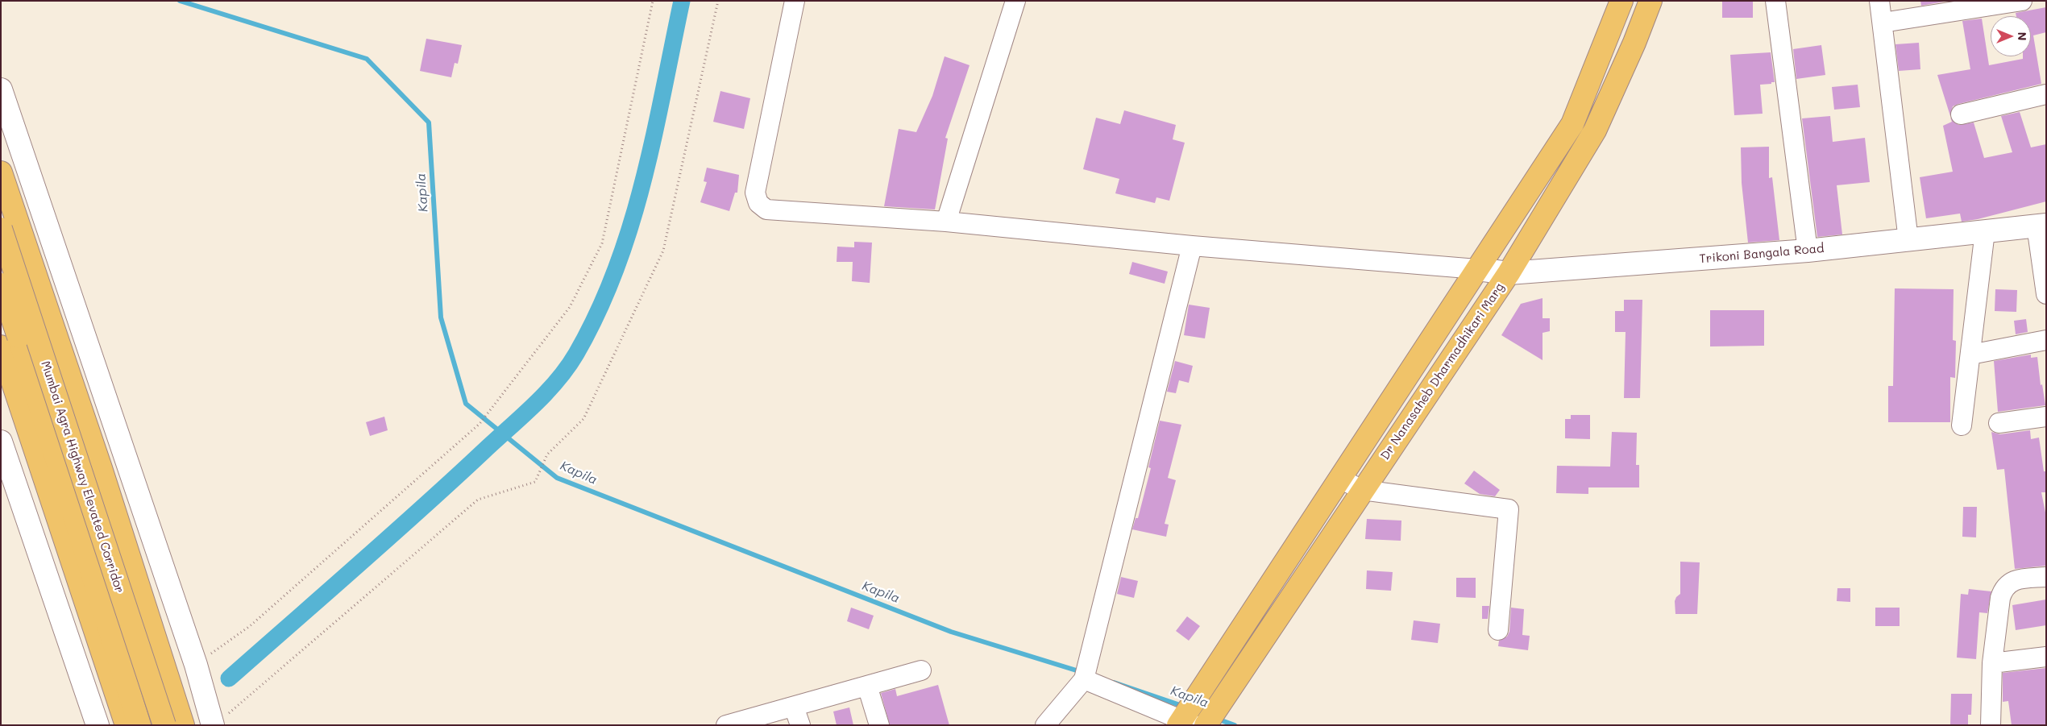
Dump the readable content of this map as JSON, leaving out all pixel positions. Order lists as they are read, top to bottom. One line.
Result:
{"streets":{"main road":["Dr Nanasaheb Dharmadhikari Marg","Mumbai Agra Highway Elevated Corridor"],"street":["Trikoni Bangala Road"]},"crossings":[["Trikoni Bangala Road","Dr Nanasaheb Dharmadhikari Marg"]],"water":["Kapila"],"north":"right"}
